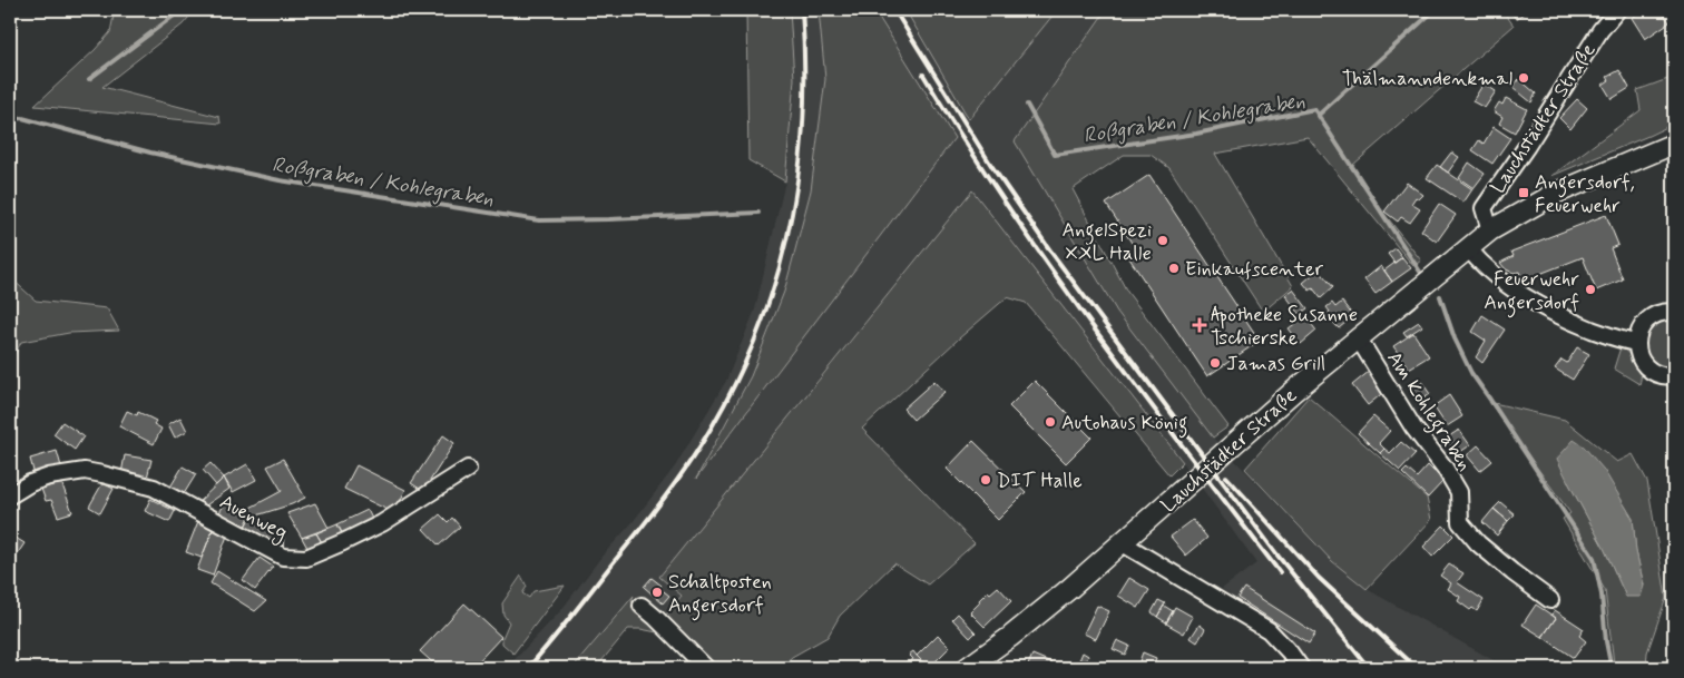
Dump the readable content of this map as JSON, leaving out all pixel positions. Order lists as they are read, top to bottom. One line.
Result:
{"streets":{"main road":["Lauchstädter Straße"],"street":["Am Kohlegraben","Auenweg"]},"crossings":[["Lauchstädter Straße","Am Kohlegraben"]],"water":["Roßgraben / Kohlegraben"],"places":{"other":["Thälmanndenkmal","AngelSpezi XXL Halle","Einkaufscenter","Feuerwehr Angersdorf","Jamas Grill","Autohaus König","DIT Halle","Schaltposten Angersdorf"],"transit":["Angersdorf, Feuerwehr"],"health":["Apotheke Susanne Tschierske"]}}
